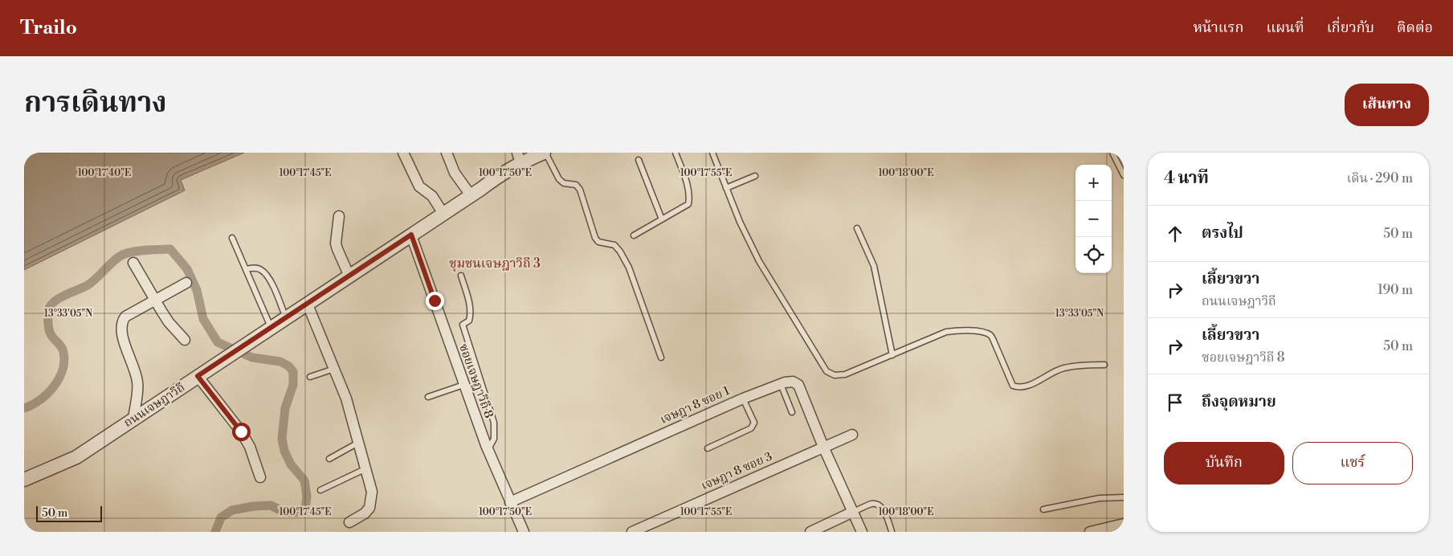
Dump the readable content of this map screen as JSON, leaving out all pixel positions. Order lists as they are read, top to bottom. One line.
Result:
{"streets":{"street":["ซอยเจษฎาวิถี 8","ถนนเจษฎาวิถี","เจษฎา 8 ซอย 1","เจษฎา 8 ซอย 3"]},"crossings":[["ซอยเจษฎาวิถี 8","ถนนเจษฎาวิถี"],["ซอยเจษฎาวิถี 8","เจษฎา 8 ซอย 1"],["เจษฎา 8 ซอย 1","เจษฎา 8 ซอย 3"]],"districts":["ชุมชนเจษฎาวิถี 3"],"scale_bar":"50 m","page":{"header":"Trailo","nav":["หน้าแรก","แผนที่","เกี่ยวกับ","ติดต่อ"],"title":"การเดินทาง","buttons":["เส้นทาง",["บันทึก","แชร์"]],"heading":["4 นาที","เดิน · 290 m"],"map_buttons":["+","−"],"list":[["ตรงไป","50 m"],["เลี้ยวขวา","ถนนเจษฎาวิถี","190 m"],["เลี้ยวขวา","ซอยเจษฎาวิถี 8","50 m"],"ถึงจุดหมาย"],"scale":"50 m"},"coordinates":["100°17'40\"E","100°17'45\"E","100°17'50\"E","100°17'55\"E","100°18'00\"E","13°33'05\"N"]}
